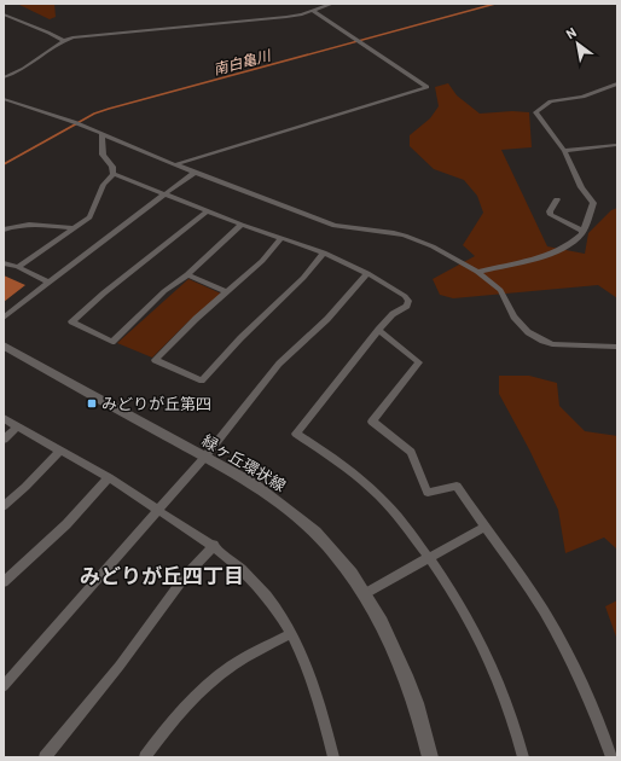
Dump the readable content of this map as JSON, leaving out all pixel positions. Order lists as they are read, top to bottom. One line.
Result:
{"streets":{"street":["緑ヶ丘環状線"]},"districts":["みどりが丘四丁目"],"water":["南白亀川"],"places":{"transit":["みどりが丘第四"]},"north":"top left"}
